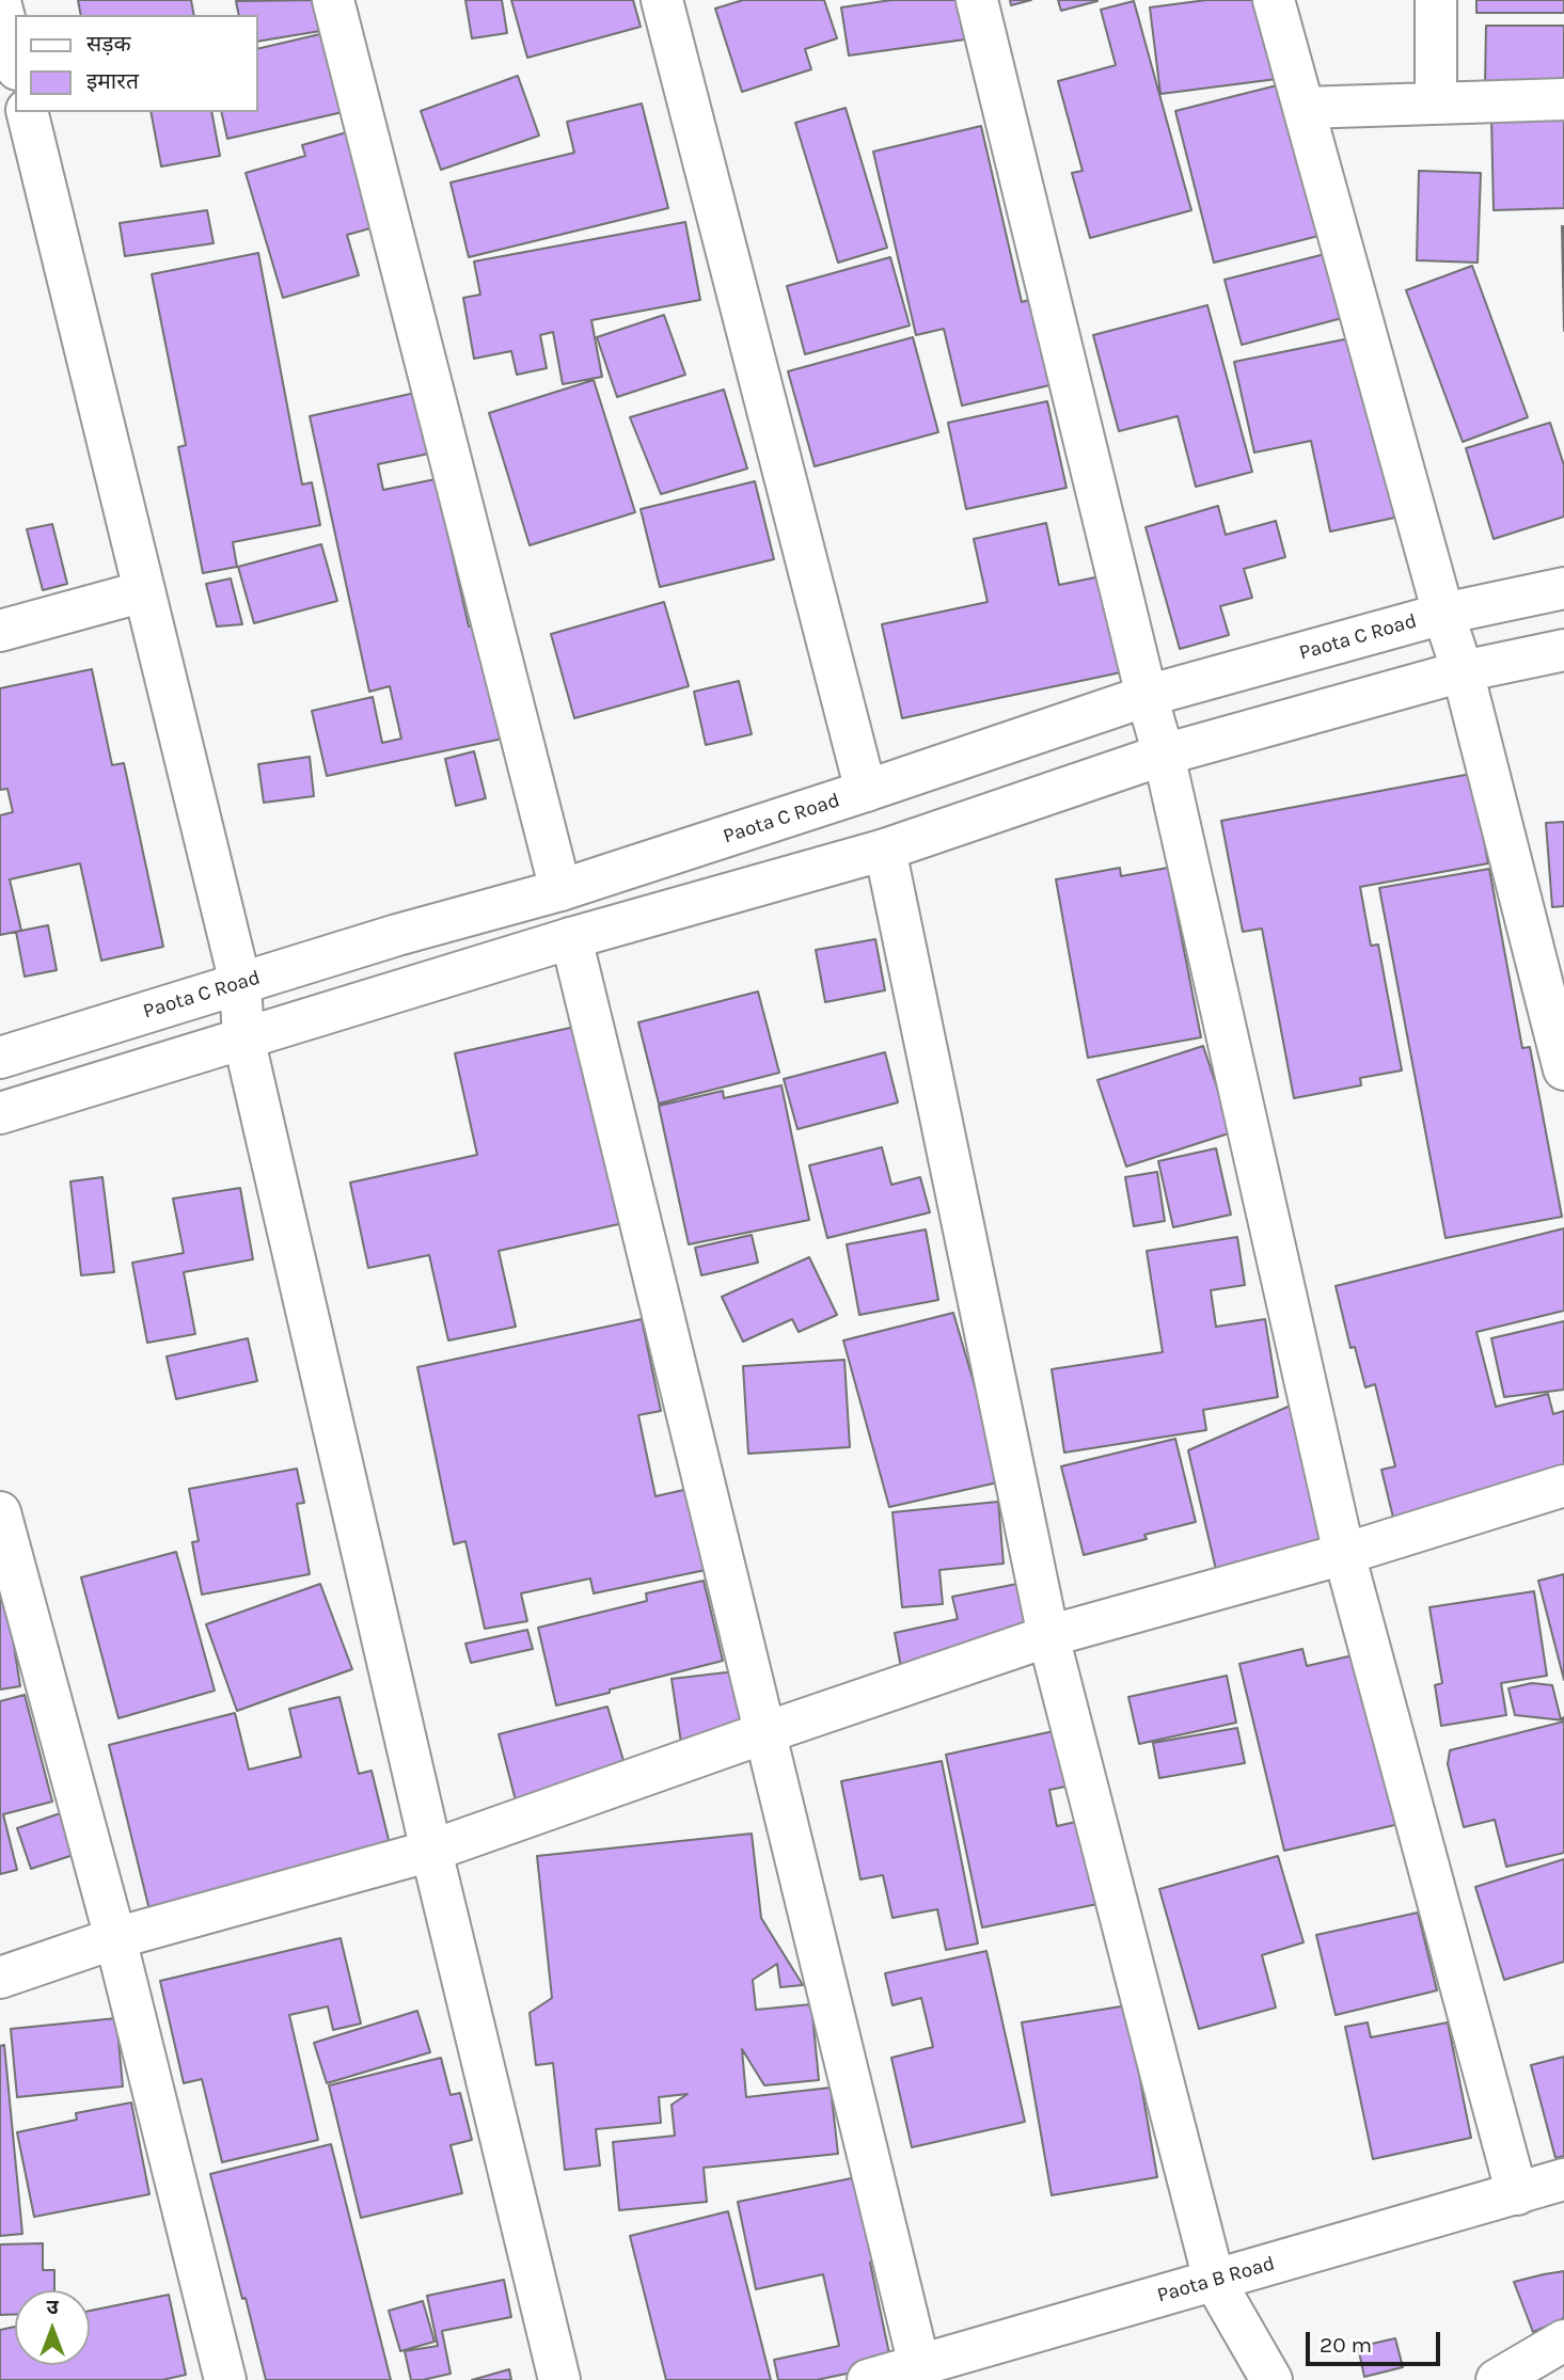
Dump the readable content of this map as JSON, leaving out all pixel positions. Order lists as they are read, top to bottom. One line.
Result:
{"streets":{"street":["Paota C Road","Paota B Road"]},"legend":["सड़क","इमारत"],"scale_bar":"20 m","north":"top"}
